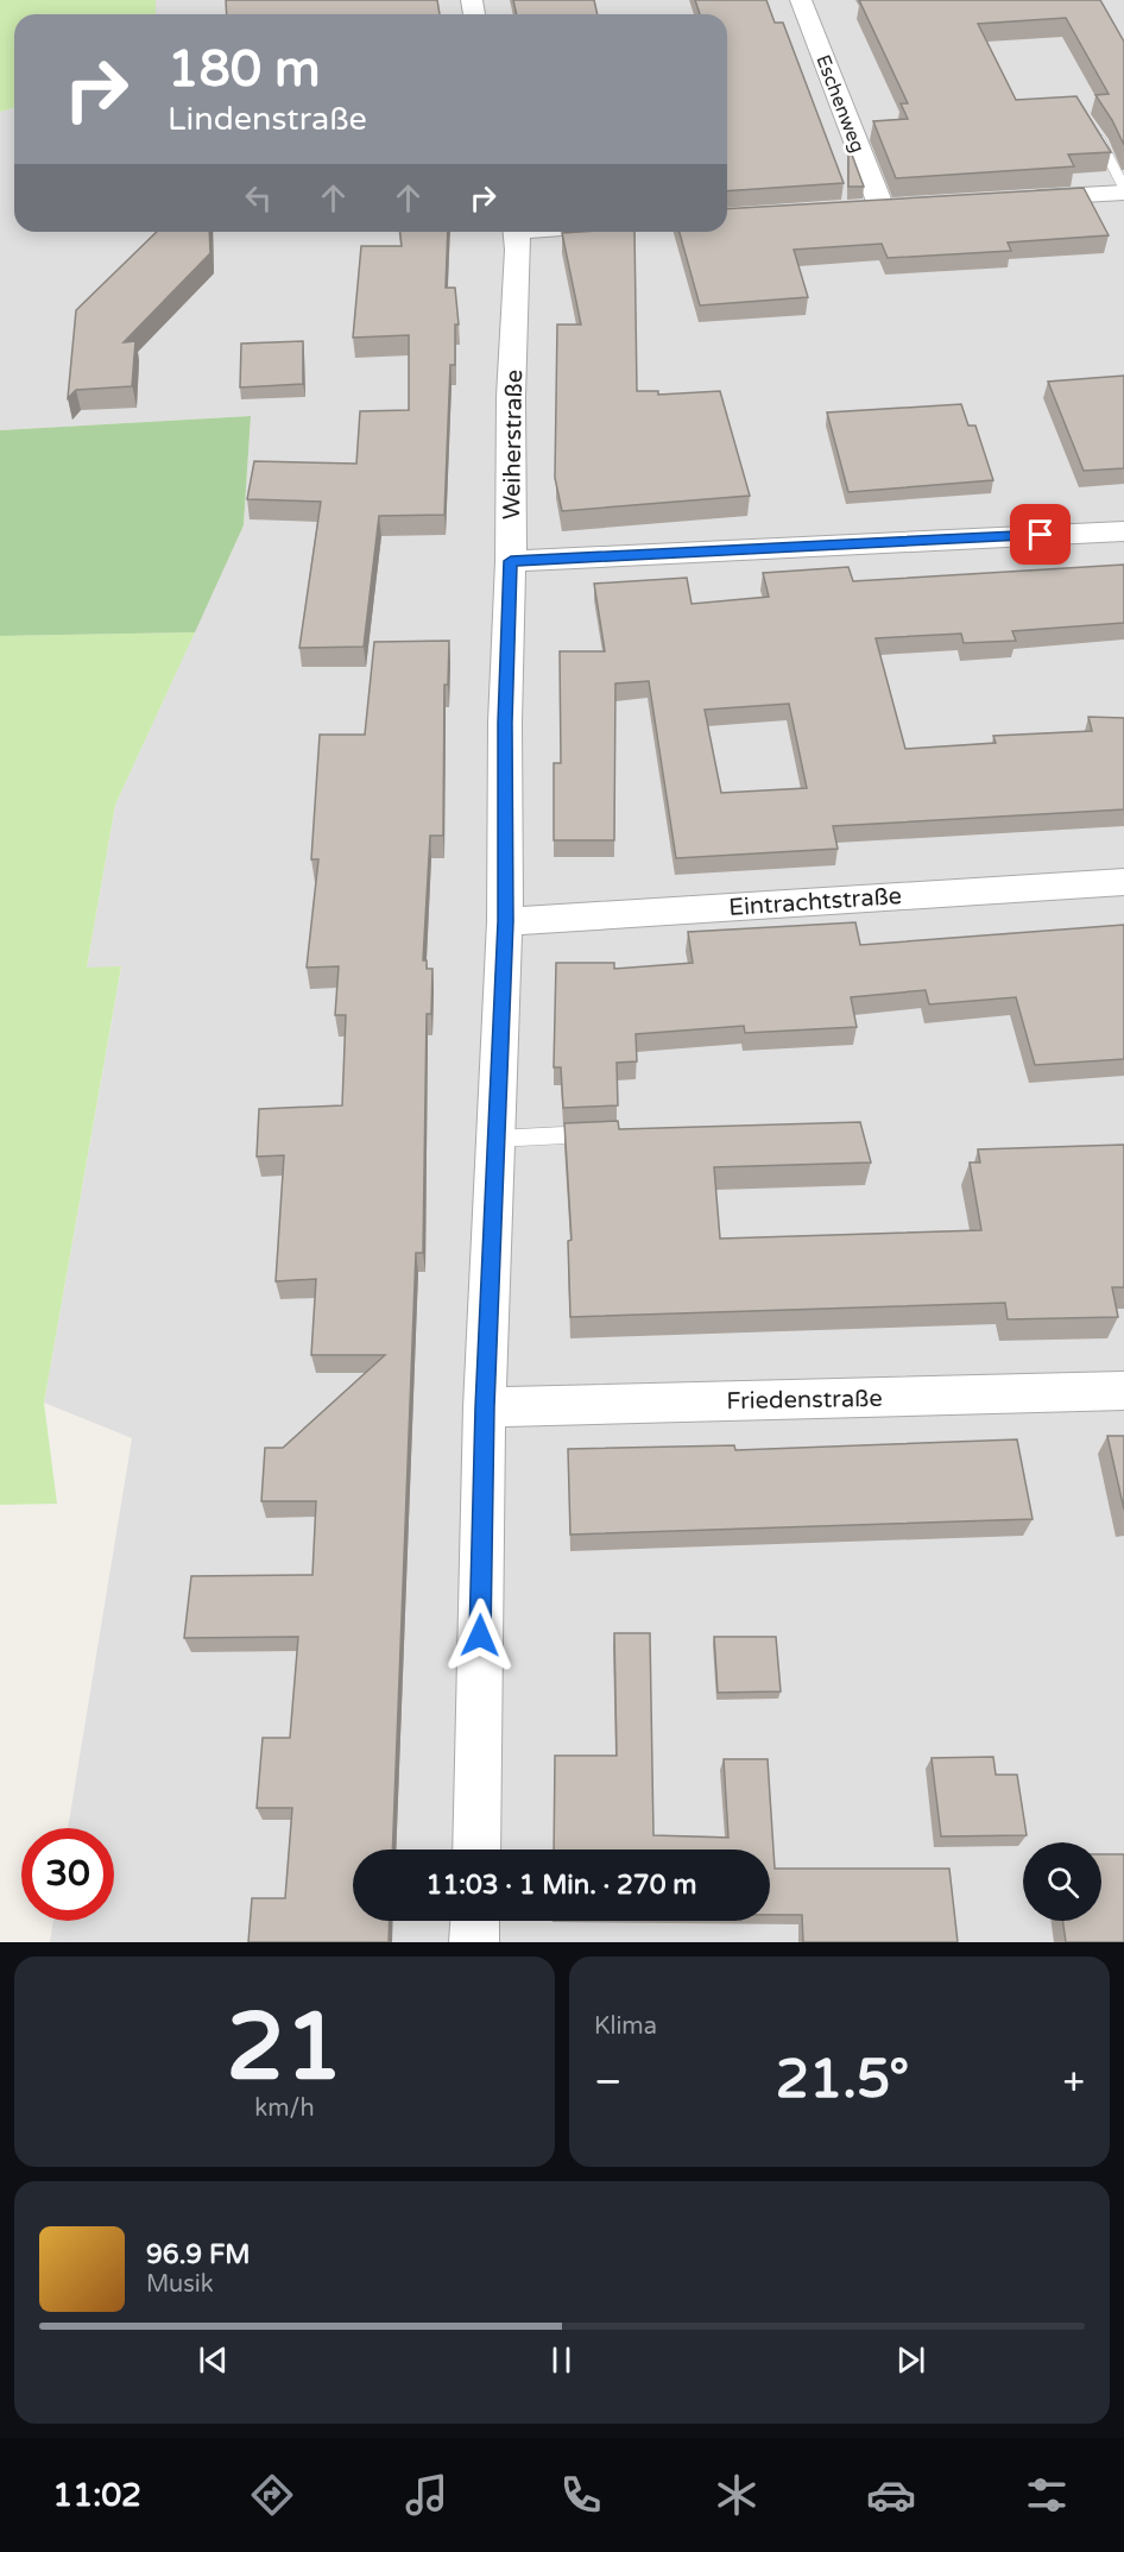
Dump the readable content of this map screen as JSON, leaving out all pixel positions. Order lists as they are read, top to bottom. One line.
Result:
{"streets":{"street":["Eschenweg","Weiherstraße","Eintrachtstraße","Friedenstraße"]},"crossings":[["Weiherstraße","Eintrachtstraße"],["Weiherstraße","Friedenstraße"]],"page":{"turn":["180 m","Lindenstraße"],"limit":"30","trip":"11:03 · 1 Min. · 270 m","tile":[["21","km/h"],"Klima"],"heat":["−","21.5°","+"],"song":["96.9 FM","Musik"],"tabs":"11:02"}}
